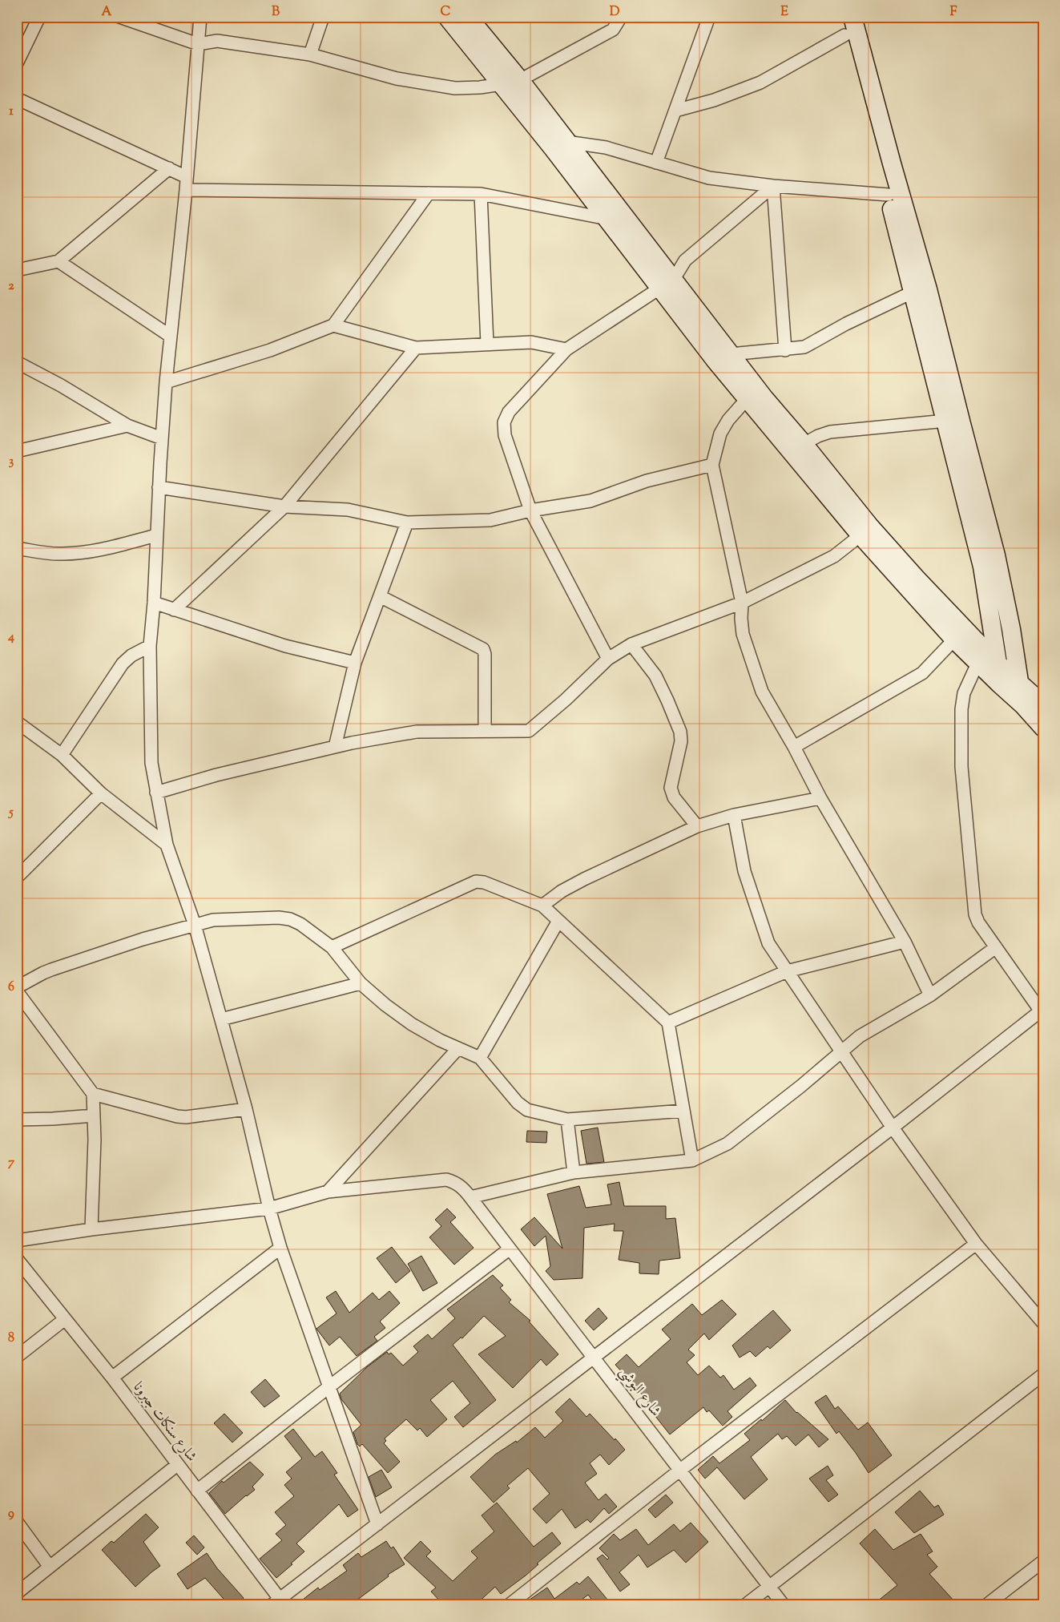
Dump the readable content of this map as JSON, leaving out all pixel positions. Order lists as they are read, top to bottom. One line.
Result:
{"streets":{"street":["شارع البوشي","شارع سنكات جبرونا"]},"grid":{"columns":["A","B","C","D","E","F"],"rows":["1","2","3","4","5","6","7","8","9"]}}
